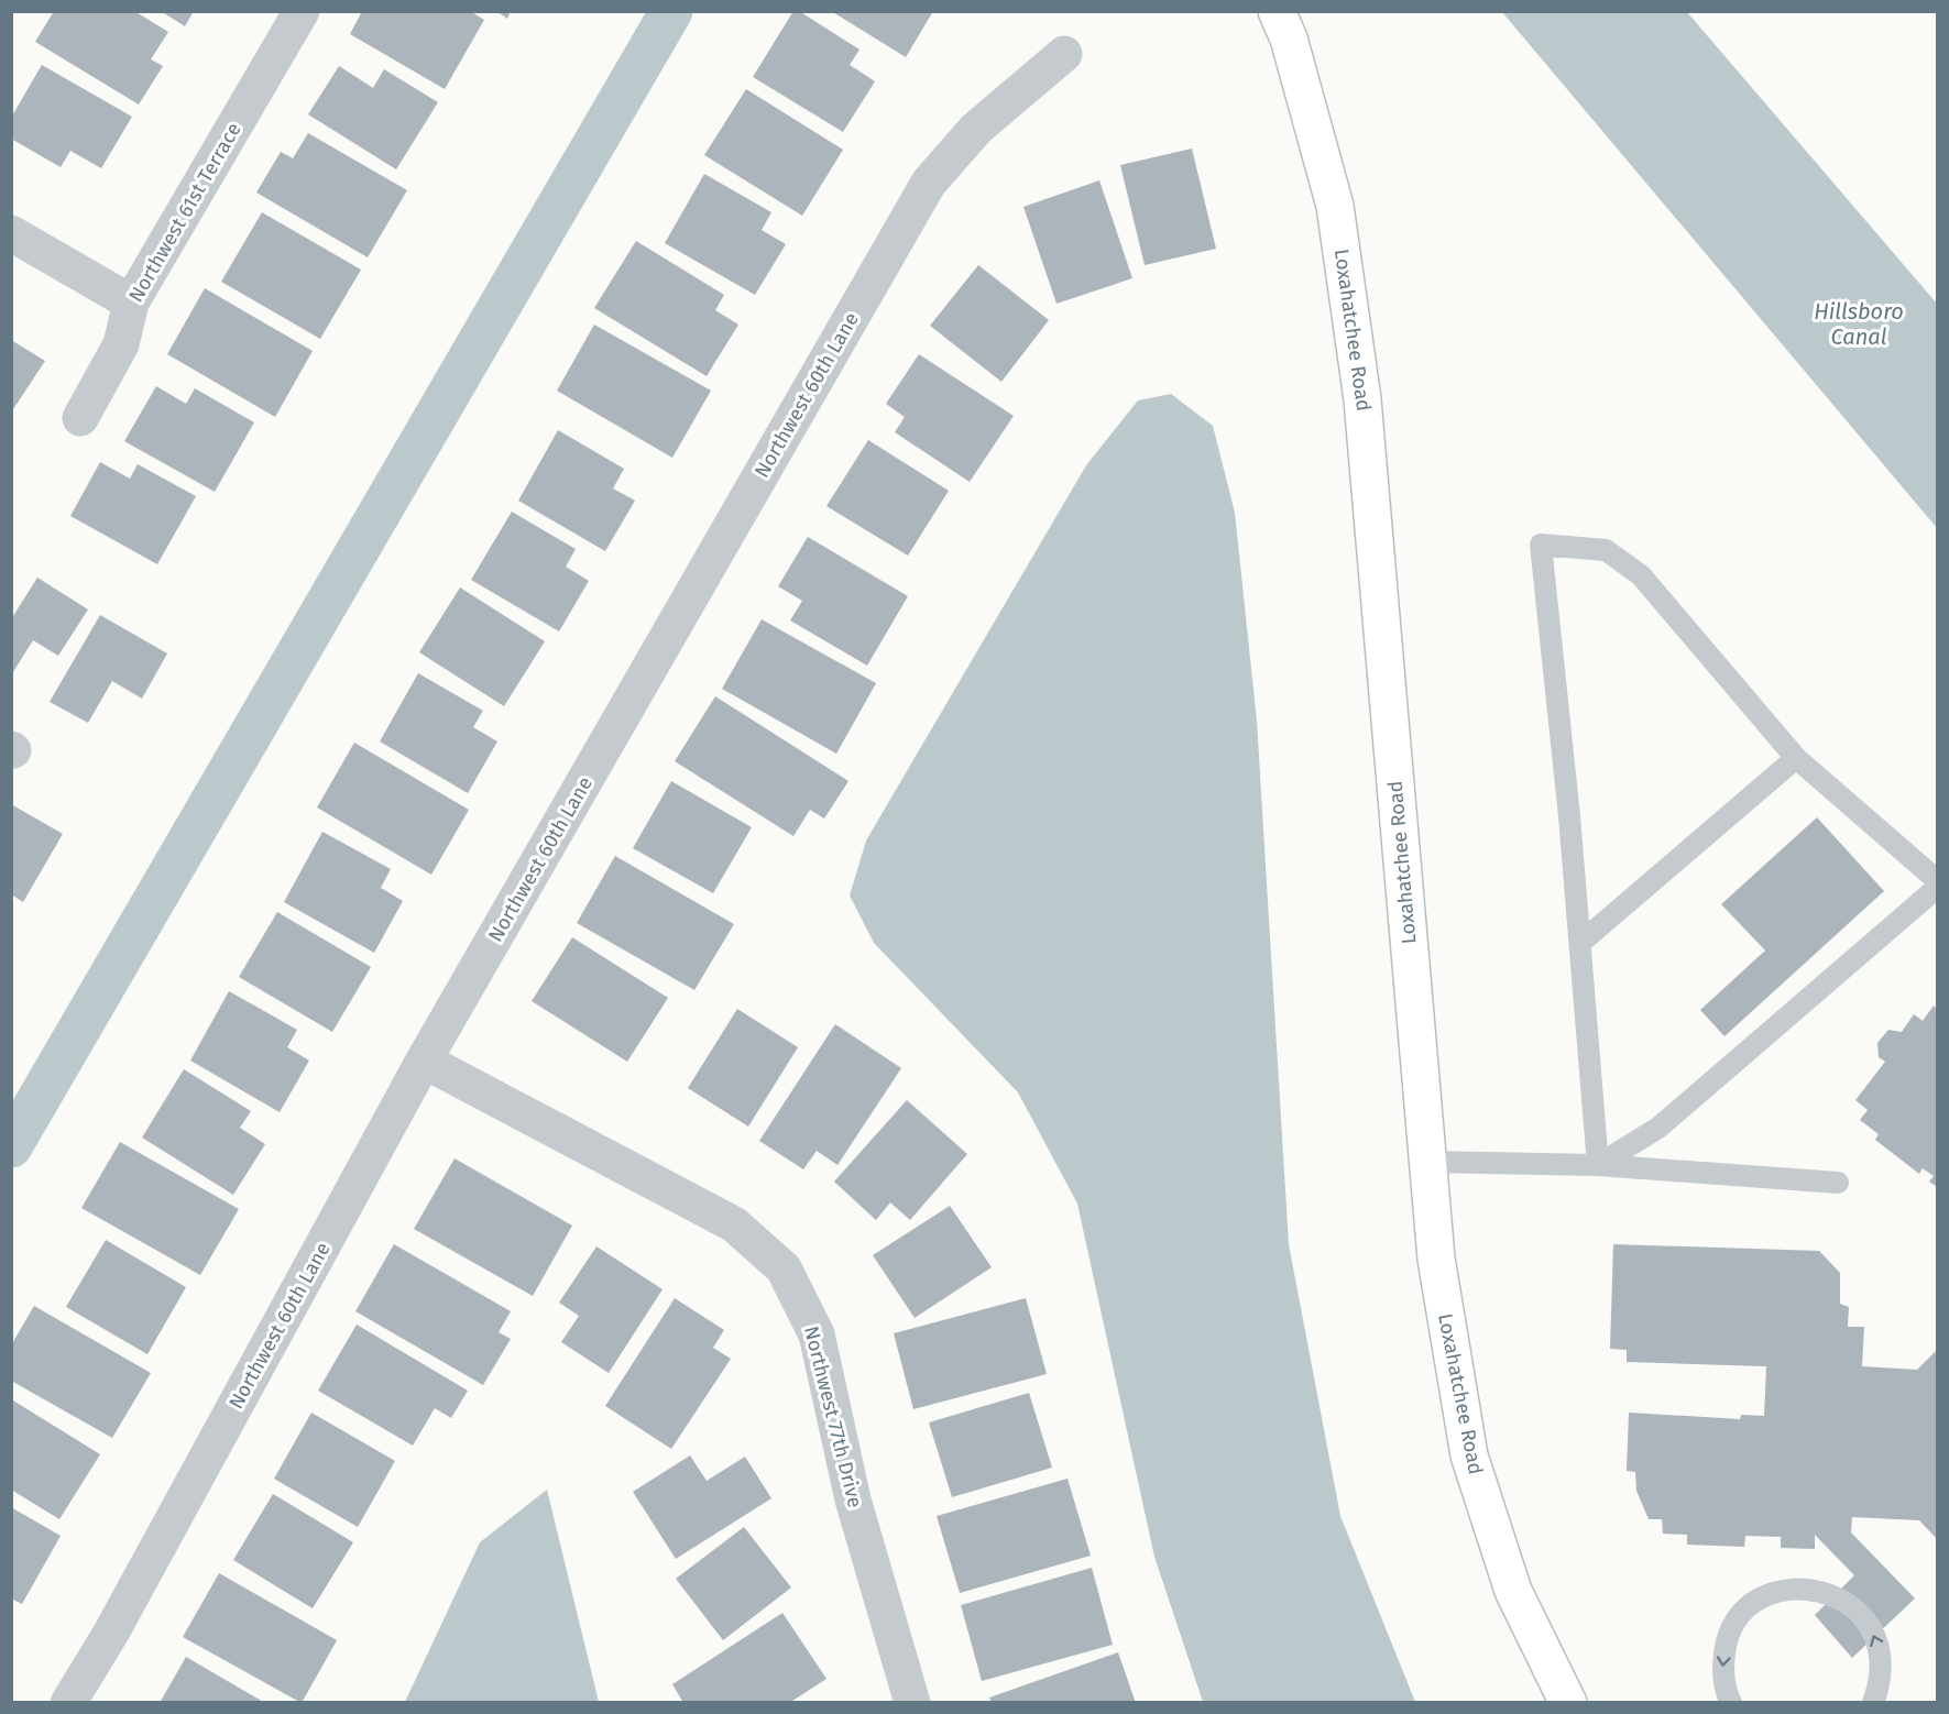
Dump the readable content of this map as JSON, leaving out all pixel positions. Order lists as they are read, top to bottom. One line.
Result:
{"streets":{"main road":["Loxahatchee Road"],"street":["Northwest 61st Terrace","Northwest 60th Lane","Northwest 77th Drive"]},"crossings":[["Northwest 60th Lane","Northwest 77th Drive"]],"water":["Hillsboro Canal"]}
